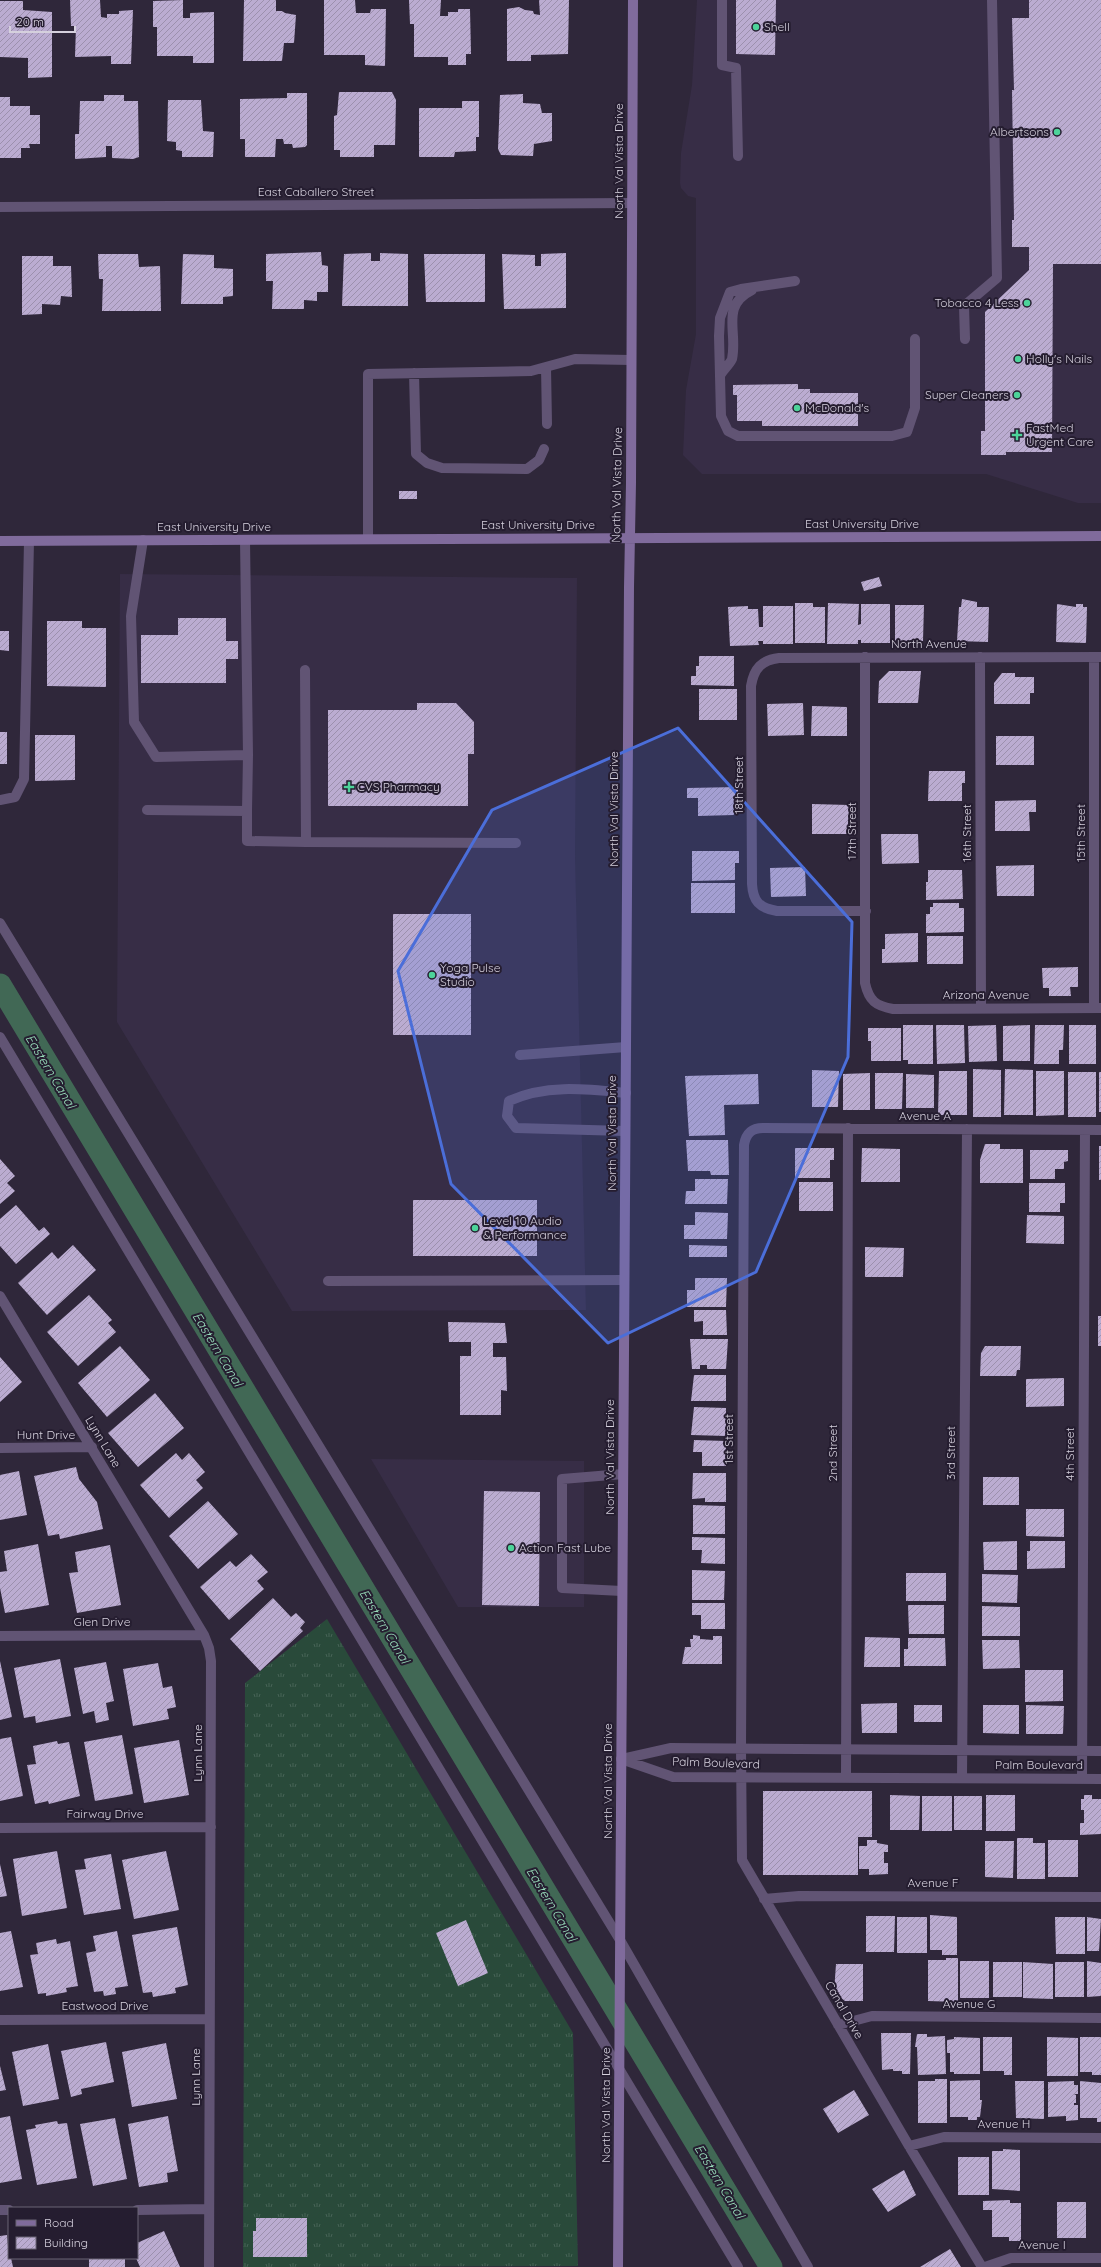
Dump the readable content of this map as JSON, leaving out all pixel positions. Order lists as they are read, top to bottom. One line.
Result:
{"streets":{"main road":["North Val Vista Drive","East University Drive"],"street":["East Caballero Street","North Avenue","18th Street","17th Street","16th Street","15th Street","Arizona Avenue","Avenue A","Hunt Drive","1st Street","Lynn Lane","2nd Street","3rd Street","4th Street","Glen Drive","Palm Boulevard","Fairway Drive","Avenue F","Avenue G","Eastwood Drive","Canal Drive","Avenue H","Avenue I"]},"crossings":[["North Val Vista Drive","East Caballero Street"],["North Val Vista Drive","East University Drive"],["North Val Vista Drive","Palm Boulevard"],["North Avenue","18th Street"],["North Avenue","17th Street"],["North Avenue","16th Street"],["North Avenue","15th Street"],["18th Street","17th Street"],["17th Street","Arizona Avenue"],["16th Street","Arizona Avenue"],["15th Street","Arizona Avenue"],["Avenue A","1st Street"],["Avenue A","2nd Street"],["Avenue A","3rd Street"],["Avenue A","4th Street"],["Hunt Drive","Lynn Lane"],["1st Street","Palm Boulevard"],["1st Street","Canal Drive"],["Lynn Lane","Glen Drive"],["Lynn Lane","Fairway Drive"],["Lynn Lane","Eastwood Drive"],["2nd Street","Palm Boulevard"],["3rd Street","Palm Boulevard"],["4th Street","Palm Boulevard"],["Palm Boulevard","Canal Drive"],["Avenue F","Canal Drive"],["Avenue G","Canal Drive"],["Canal Drive","Avenue H"]],"water":["Eastern Canal"],"places":{"other":["Shell","Albertsons","Tobacco 4 Less","Holly's Nails","Super Cleaners","McDonald's","Yoga Pulse Studio","Level 10 Audio & Performance","Action Fast Lube"],"health":["FastMed Urgent Care","CVS Pharmacy"]},"legend":["Road","Building"],"scale_bar":"20 m"}
